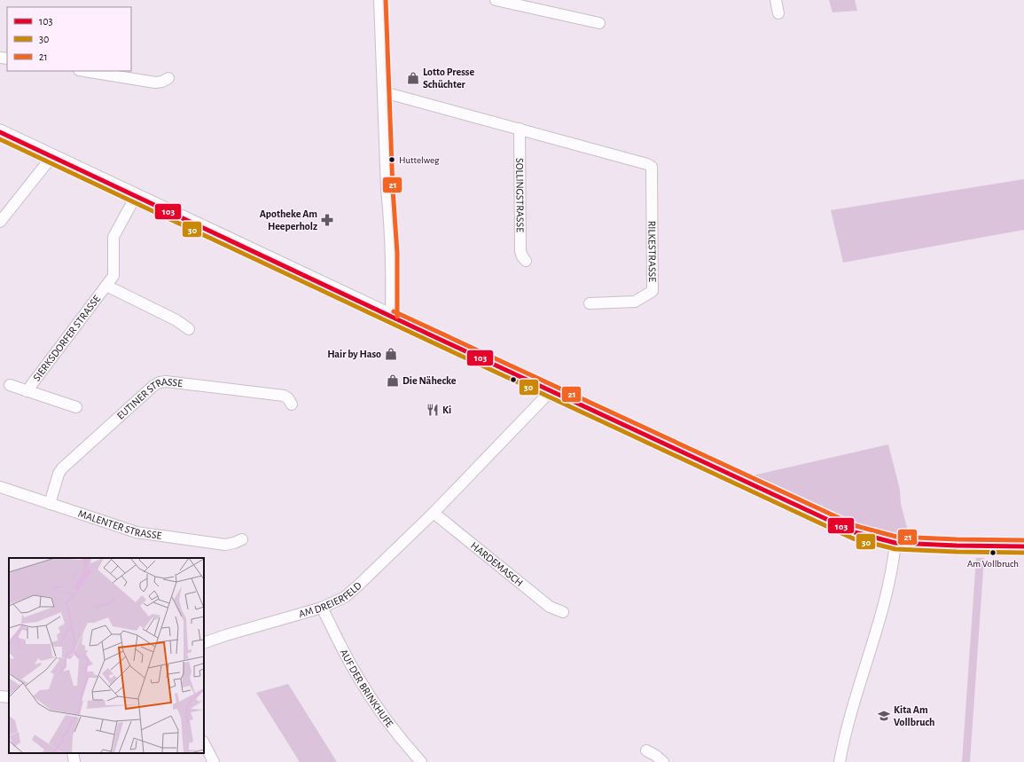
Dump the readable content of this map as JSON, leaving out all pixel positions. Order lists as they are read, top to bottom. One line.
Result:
{"streets":{"street":["SOLLINGSTRASSE","RILKESTRASSE","SIERKSDORFER STRASSE","EUTINER STRASSE","MALENTER STRASSE","HARDEMASCH","AM DREIERFELD","AUF DER BRINKHUFE"]},"crossings":[["SOLLINGSTRASSE","RILKESTRASSE"],["EUTINER STRASSE","MALENTER STRASSE"],["HARDEMASCH","AM DREIERFELD"],["AM DREIERFELD","AUF DER BRINKHUFE"]],"places":{"shop":["Lotto Presse Schüchter","Hair by Haso","Die Nähecke"],"other":["Huttelweg","Am Vollbruch"],"pharmacy":["Apotheke Am Heeperholz"],"restaurant":["Ki"],"school or university":["Kita Am Vollbruch"]},"lines":["transit line 21","transit line 103","transit line 30"],"legend":["103","30","21"]}
